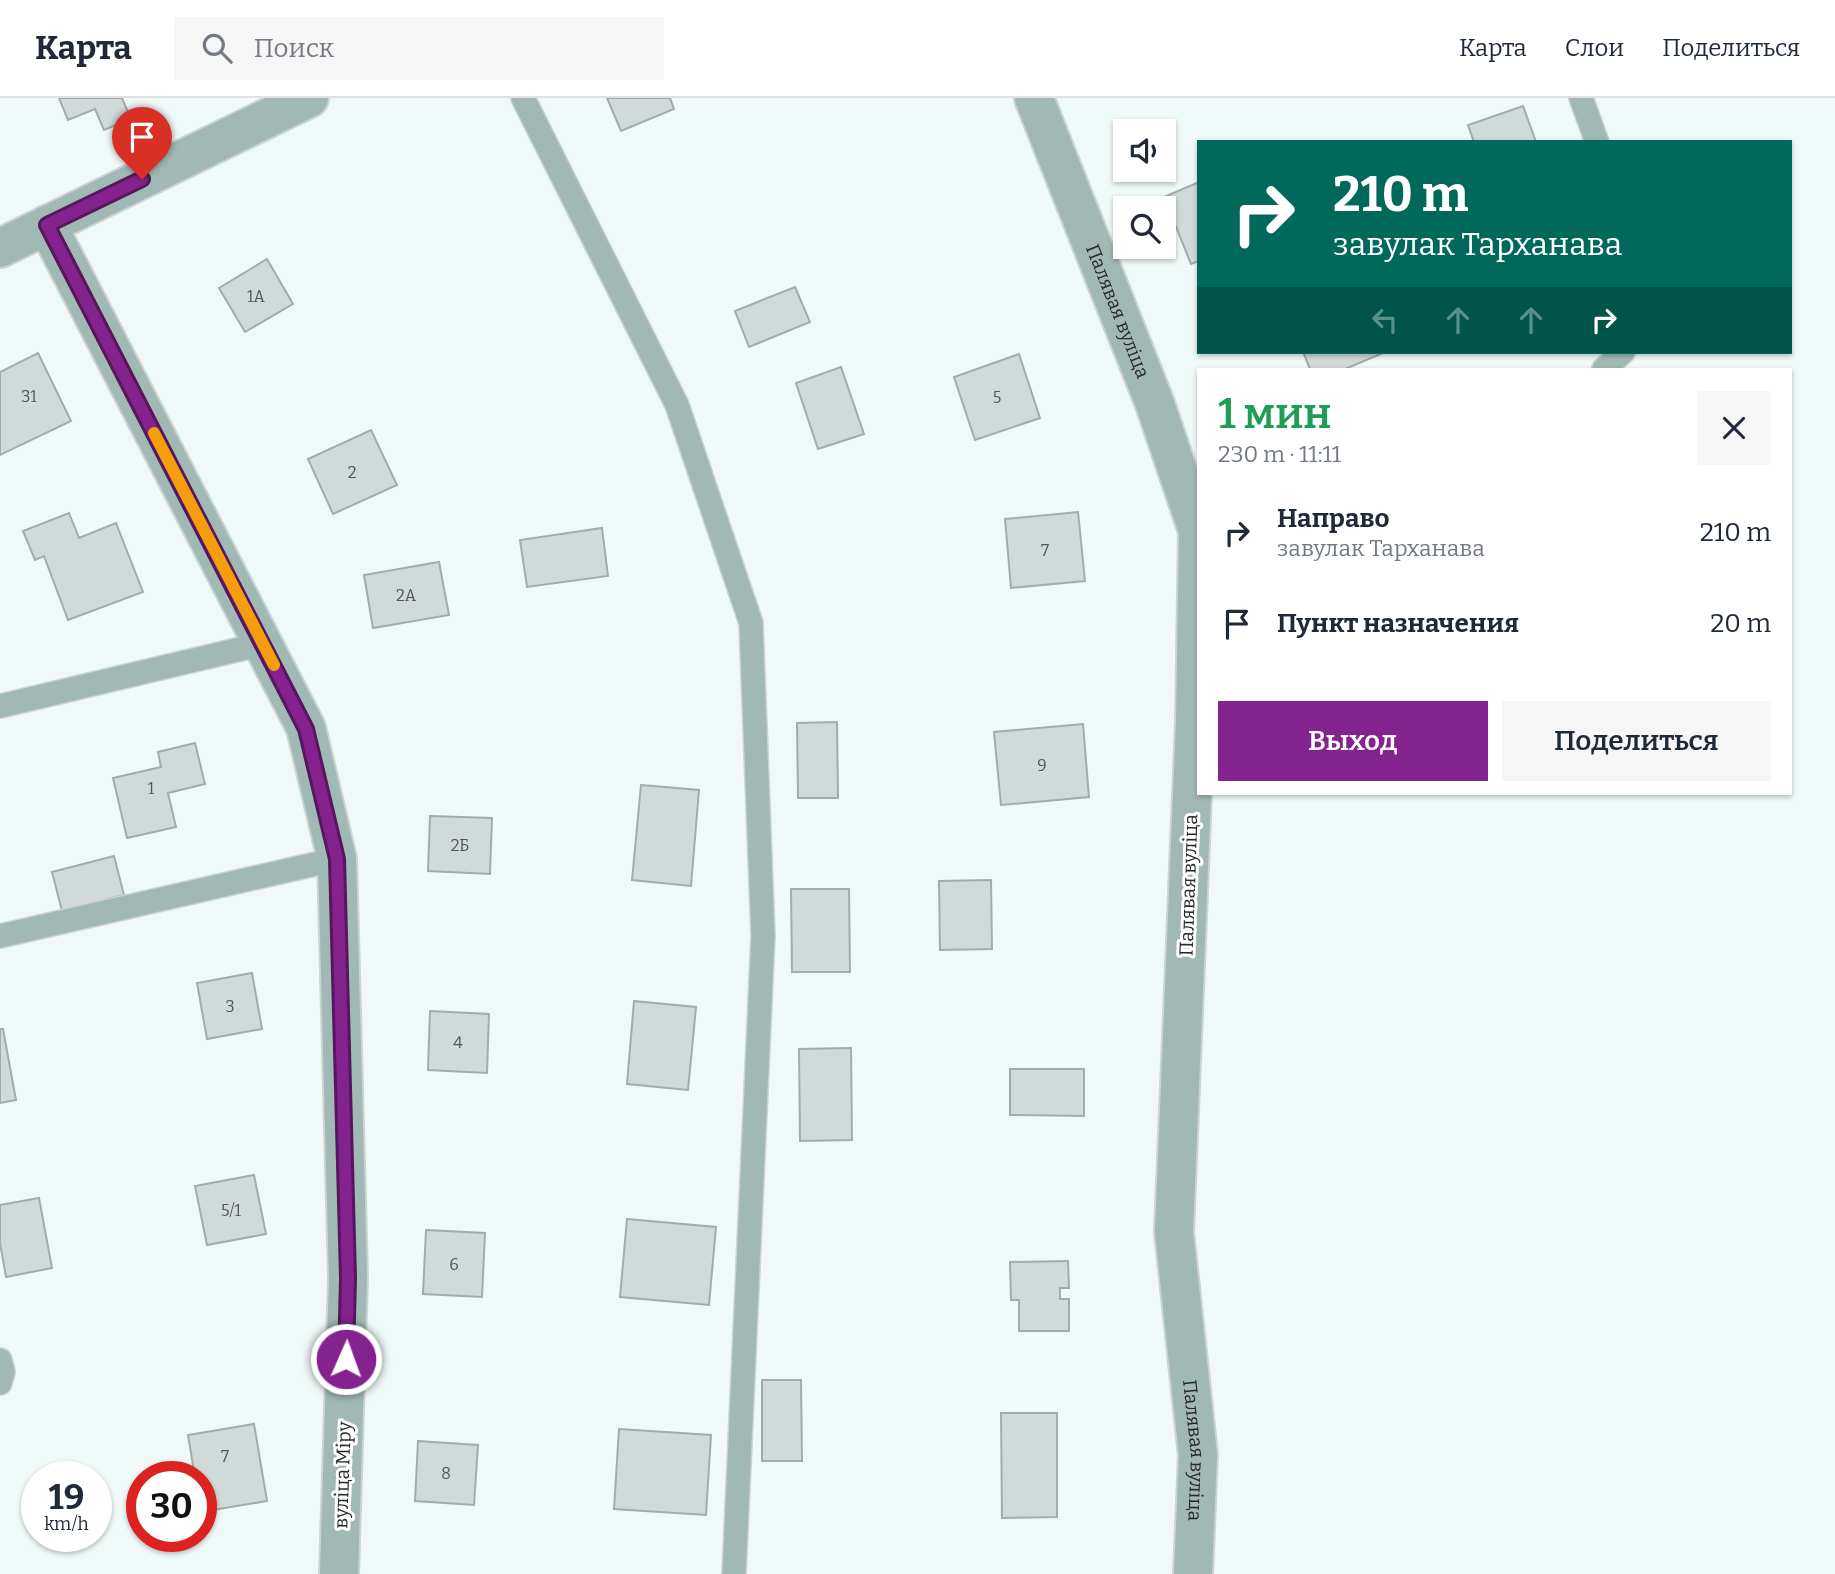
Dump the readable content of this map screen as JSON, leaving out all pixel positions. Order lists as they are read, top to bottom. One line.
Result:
{"streets":{"street":["Палявая вуліца","вуліца Міру"]},"house_numbers":["1А","31","5","2","7","2А","9","1","2Б","3","4","5/1","6","7","8"],"page":{"header":"Карта","search":"Поиск","nav":["Карта","Слои","Поделиться"],"turn":["210 m","завулак Тарханава"],"heading":["1 мин","230 m · 11:11"],"list":[{"name":"Направо","note":"завулак Тарханава","value":"210 m"},{"name":"Пункт назначения","value":"20 m"}],"buttons":["Выход","Поделиться"],"speed":"19 km/h","limit":"30"}}
